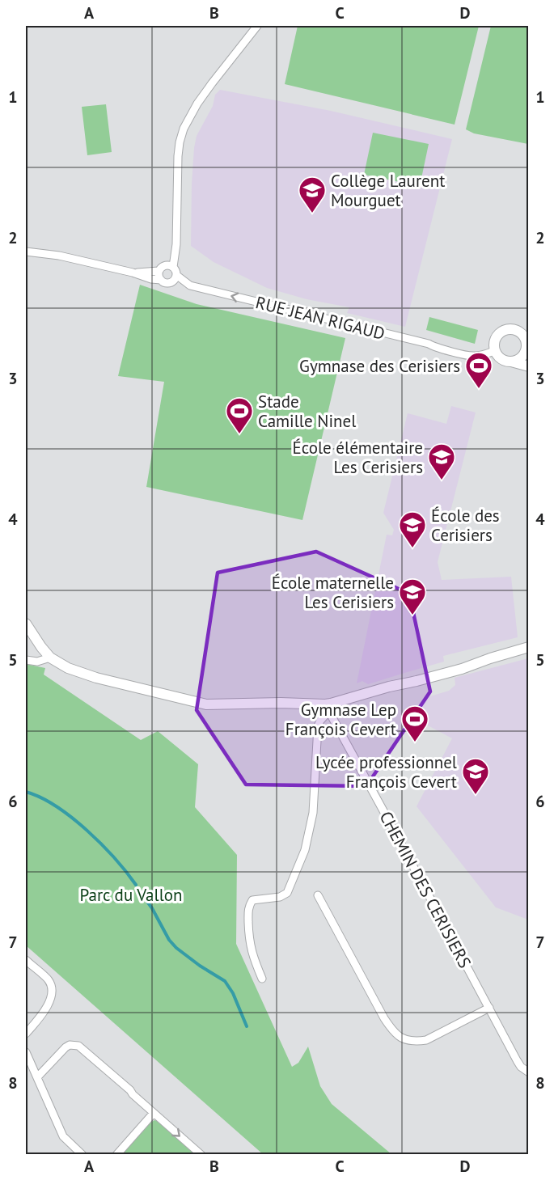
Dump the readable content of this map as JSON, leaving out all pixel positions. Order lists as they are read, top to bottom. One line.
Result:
{"streets":{"street":["RUE JEAN RIGAUD","CHEMIN DES CERISIERS"]},"one_way":["RUE JEAN RIGAUD"],"parks":["Parc du Vallon"],"places":{"school or university":["Collège Laurent Mourguet","École élémentaire Les Cerisiers","École des Cerisiers","École maternelle Les Cerisiers","Lycée professionnel François Cevert"],"sports":["Gymnase des Cerisiers","Stade Camille Ninel","Gymnase Lep François Cevert"]},"grid":{"columns":["A","B","C","D"],"rows":["1","2","3","4","5","6","7","8"]}}
